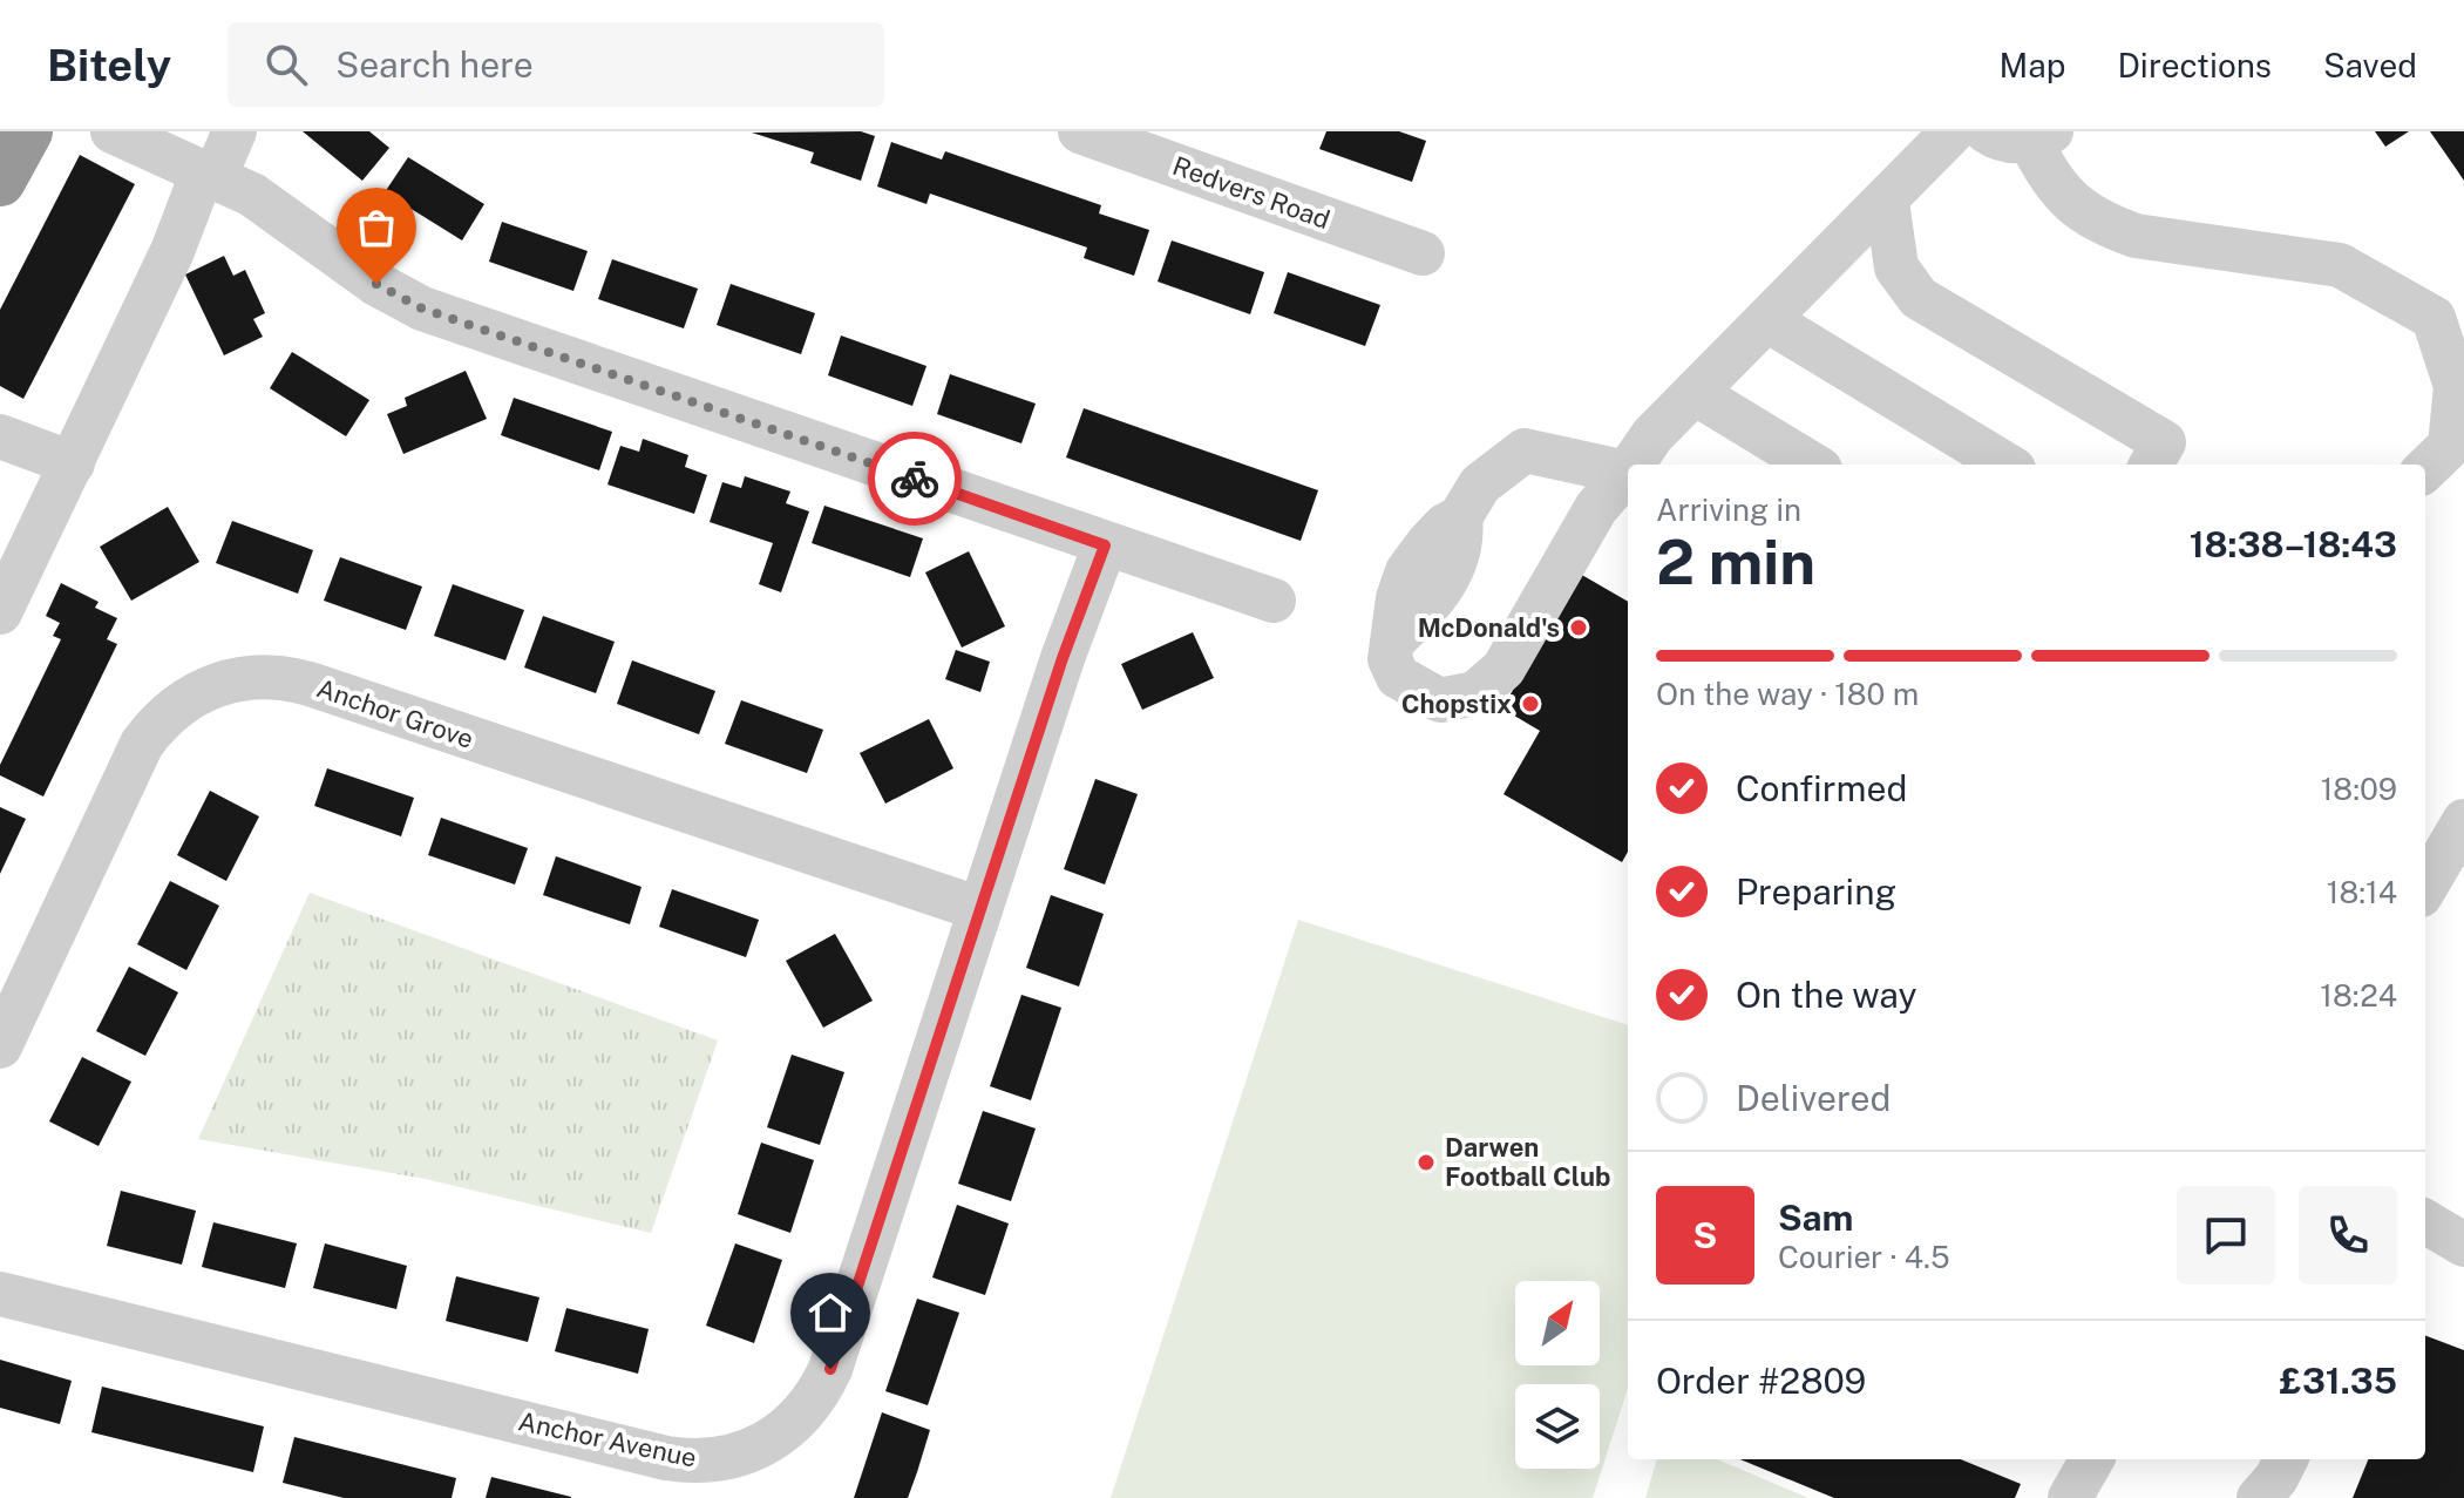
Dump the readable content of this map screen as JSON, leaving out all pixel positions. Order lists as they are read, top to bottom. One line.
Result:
{"streets":{"street":["Redvers Road","Anchor Grove","Anchor Avenue"]},"crossings":[["Anchor Grove","Anchor Avenue"]],"places":["McDonald's","Chopstix","Darwen Football Club"],"north":"top right","page":{"header":"Bitely","search":"Search here","nav":["Map","Directions","Saved"],"heading":["2 min","Arriving in","18:38–18:43"],"panel":["Sam","Courier · 4.5","Order #2809","£31.35"],"bar":"On the way · 180 m","list":[["Confirmed","18:09"],["Preparing","18:14"],["On the way","18:24"],"Delivered"],"round":"S"}}
